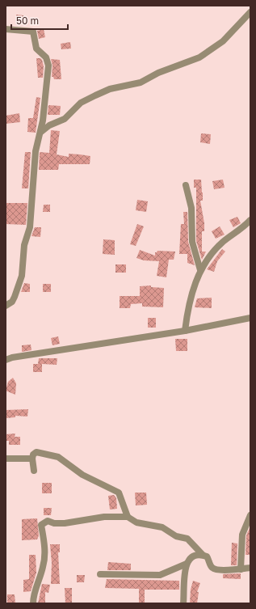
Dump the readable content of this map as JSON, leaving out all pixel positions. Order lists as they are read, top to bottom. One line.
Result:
{"scale_bar":"50 m"}
